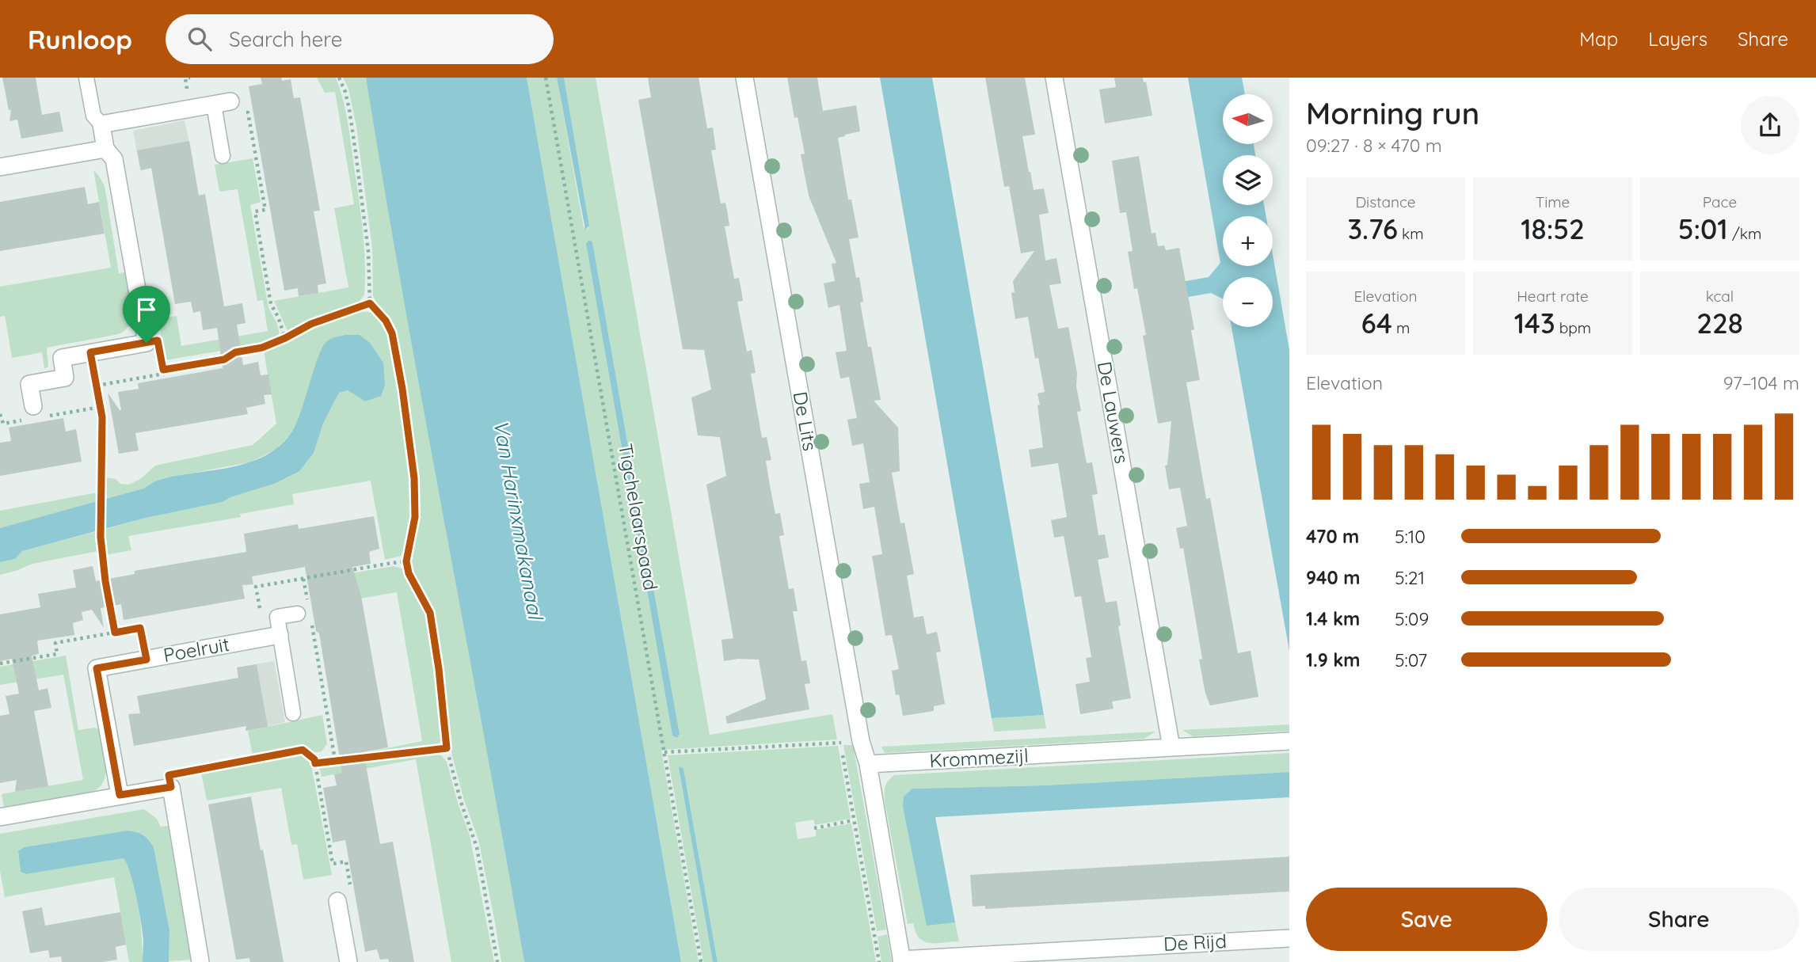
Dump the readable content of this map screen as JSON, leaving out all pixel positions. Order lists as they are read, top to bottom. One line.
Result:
{"streets":{"street":["De Lauwers","De Lits","Poelruit","Krommezijl","De Rijd"],"path":["Tigchelaarspaad"]},"crossings":[["De Lauwers","Krommezijl"],["De Lits","Krommezijl"]],"water":["Van Harinxmakanaal"],"north":"left","page":{"header":"Runloop","search":"Search here","nav":["Map","Layers","Share"],"heading":["Morning run","09:27 · 8 × 470 m"],"map_buttons":["+","−"],"stats":[["Distance","3.76 km"],["Time","18:52"],["Pace","5:01 /km"],["Elevation","64 m"],["Heart rate","143 bpm"],["kcal","228"]],"chart":["Elevation","97–104 m"],"list":[{"name":"470 m","note":"5:10"},{"name":"940 m","note":"5:21"},{"name":"1.4 km","note":"5:09"},{"name":"1.9 km","note":"5:07"}],"buttons":["Save","Share"]}}
